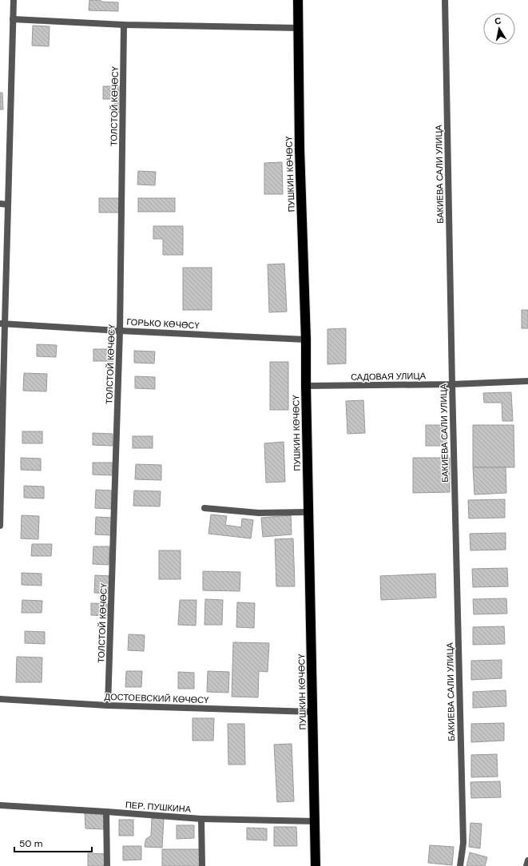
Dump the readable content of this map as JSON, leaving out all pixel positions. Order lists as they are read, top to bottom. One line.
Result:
{"streets":{"highway":["ПУШКИН КӨЧӨСҮ"],"street":["ТОЛСТОЙ КӨЧӨСҮ","БАКИЕВА САЛИ УЛИЦА","ГОРЬКО КӨЧӨСҮ","САДОВАЯ УЛИЦА","ДОСТОЕВСКИЙ КӨЧӨСҮ","ПЕР. ПУШКИНА"]},"crossings":[["ТОЛСТОЙ КӨЧӨСҮ","ГОРЬКО КӨЧӨСҮ"],["ТОЛСТОЙ КӨЧӨСҮ","ДОСТОЕВСКИЙ КӨЧӨСҮ"],["ПУШКИН КӨЧӨСҮ","ГОРЬКО КӨЧӨСҮ"],["ПУШКИН КӨЧӨСҮ","САДОВАЯ УЛИЦА"],["ПУШКИН КӨЧӨСҮ","ДОСТОЕВСКИЙ КӨЧӨСҮ"],["ПУШКИН КӨЧӨСҮ","ПЕР. ПУШКИНА"],["БАКИЕВА САЛИ УЛИЦА","САДОВАЯ УЛИЦА"]],"scale_bar":"50 m","north":"top"}
